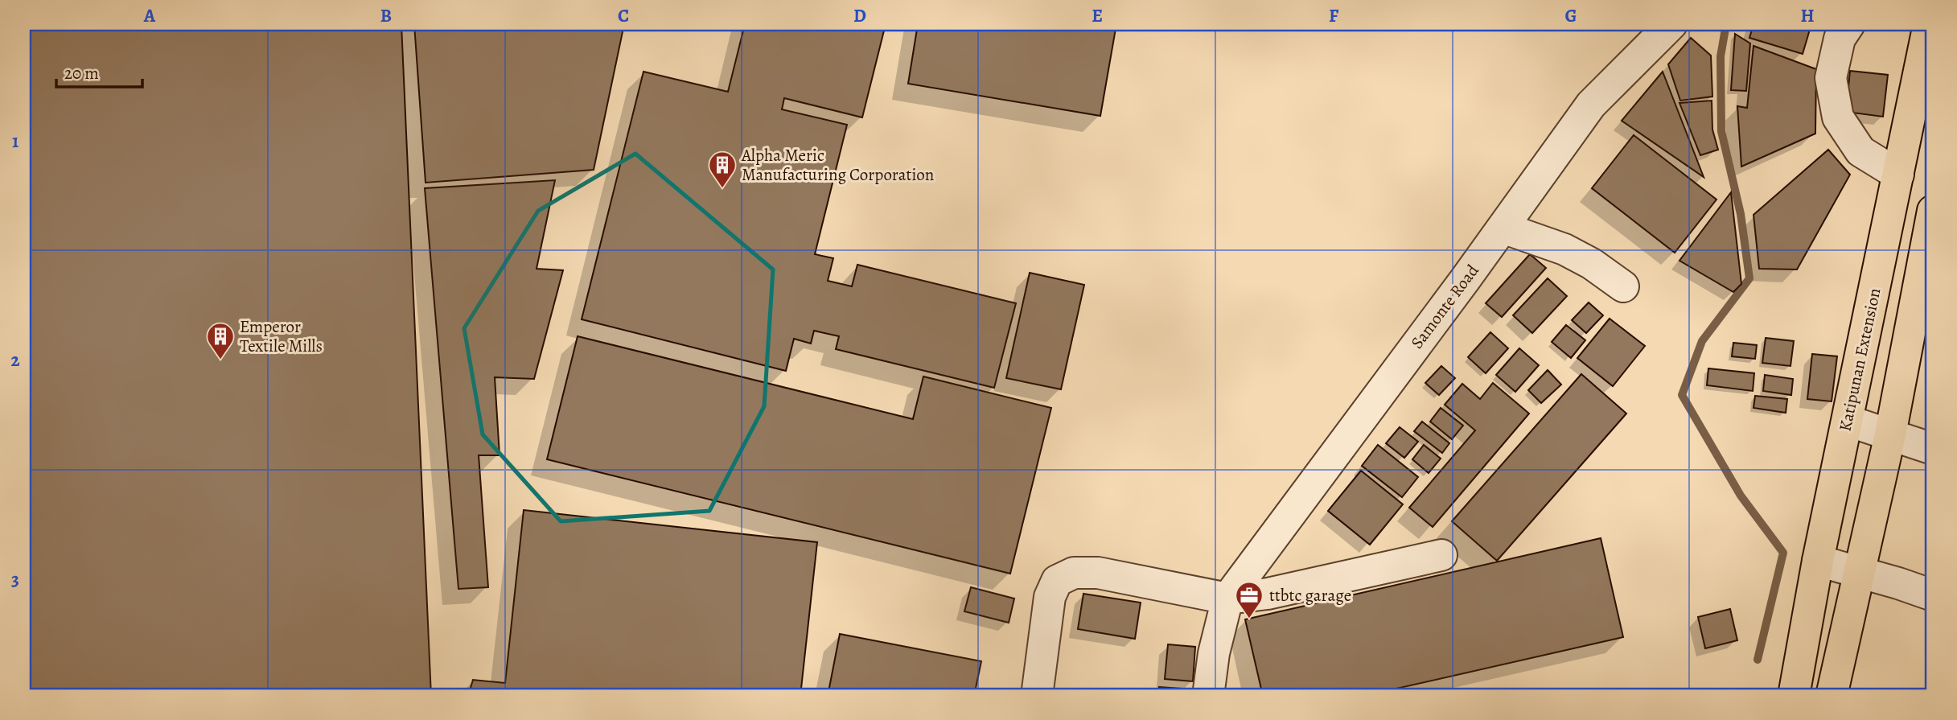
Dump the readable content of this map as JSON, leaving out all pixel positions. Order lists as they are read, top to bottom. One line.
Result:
{"streets":{"main road":["Katipunan Extension"],"street":["Samonte Road"]},"places":{"building":["Alpha Meric Manufacturing Corporation","Emperor Textile Mills"],"office":["ttbtc garage"]},"scale_bar":"20 m","grid":{"columns":["A","B","C","D","E","F","G","H"],"rows":["1","2","3"]}}
